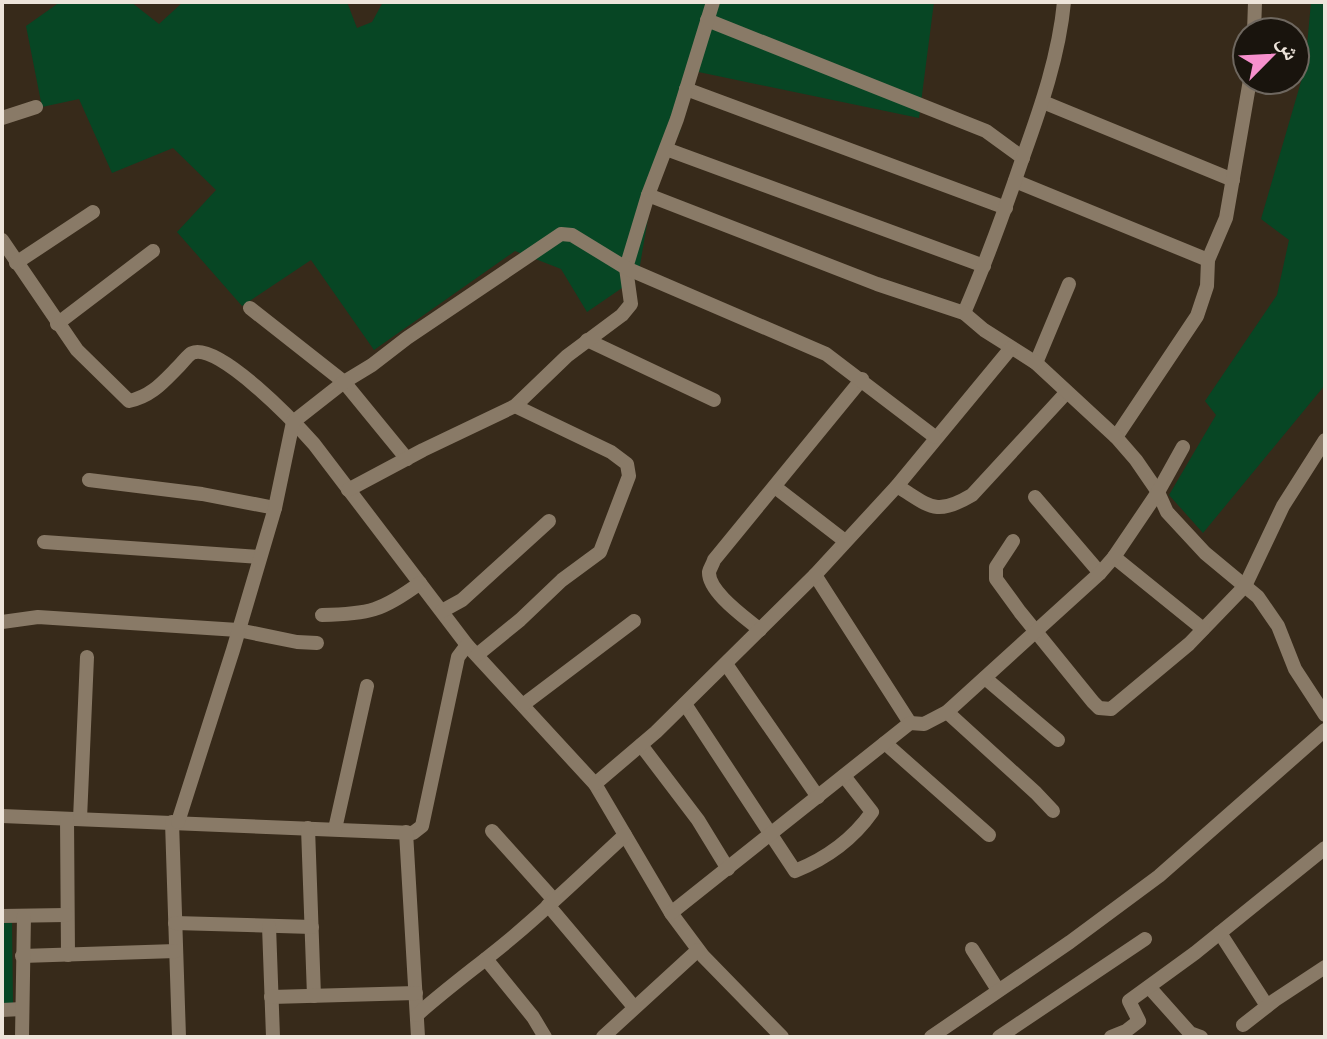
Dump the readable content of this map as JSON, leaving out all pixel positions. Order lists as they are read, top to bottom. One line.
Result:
{"north":"top right"}
